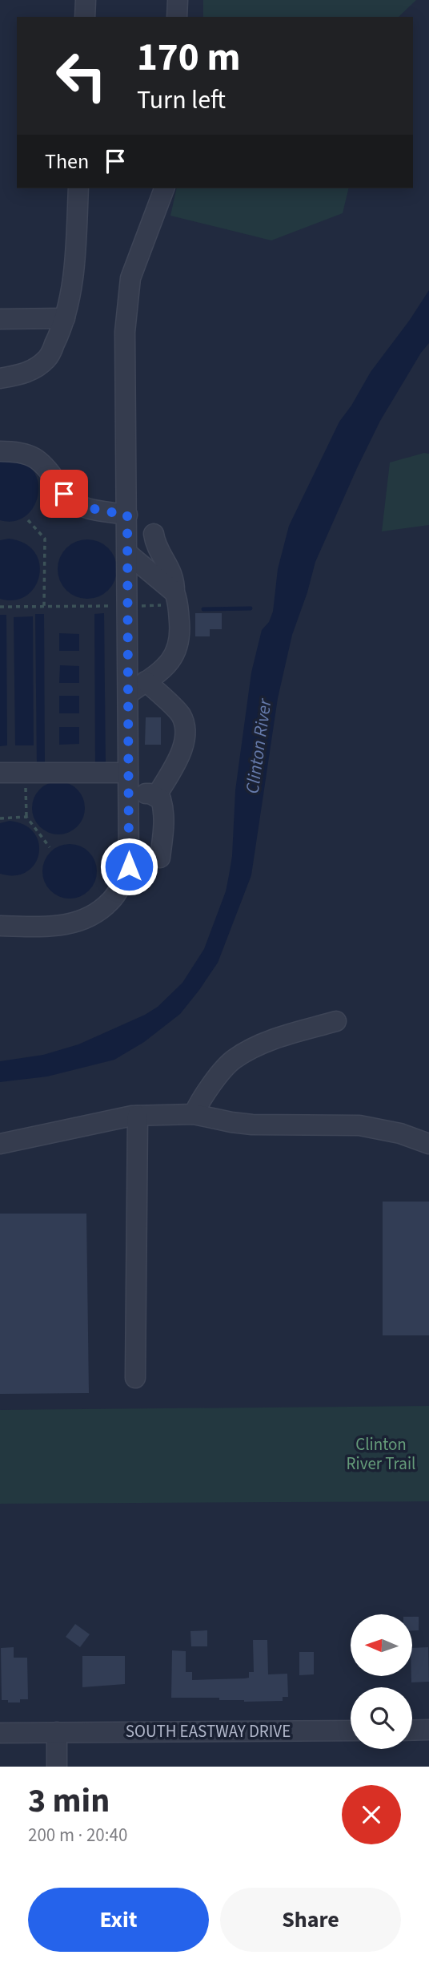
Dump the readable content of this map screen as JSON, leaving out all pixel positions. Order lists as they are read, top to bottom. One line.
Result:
{"streets":{"street":["SOUTH EASTWAY DRIVE"]},"water":["Clinton River"],"parks":["Clinton River Trail"],"north":"left","page":{"turn":["170 m","Turn left"],"then":"Then","heading":["3 min","200 m · 20:40"],"buttons":["Exit","Share"]}}
